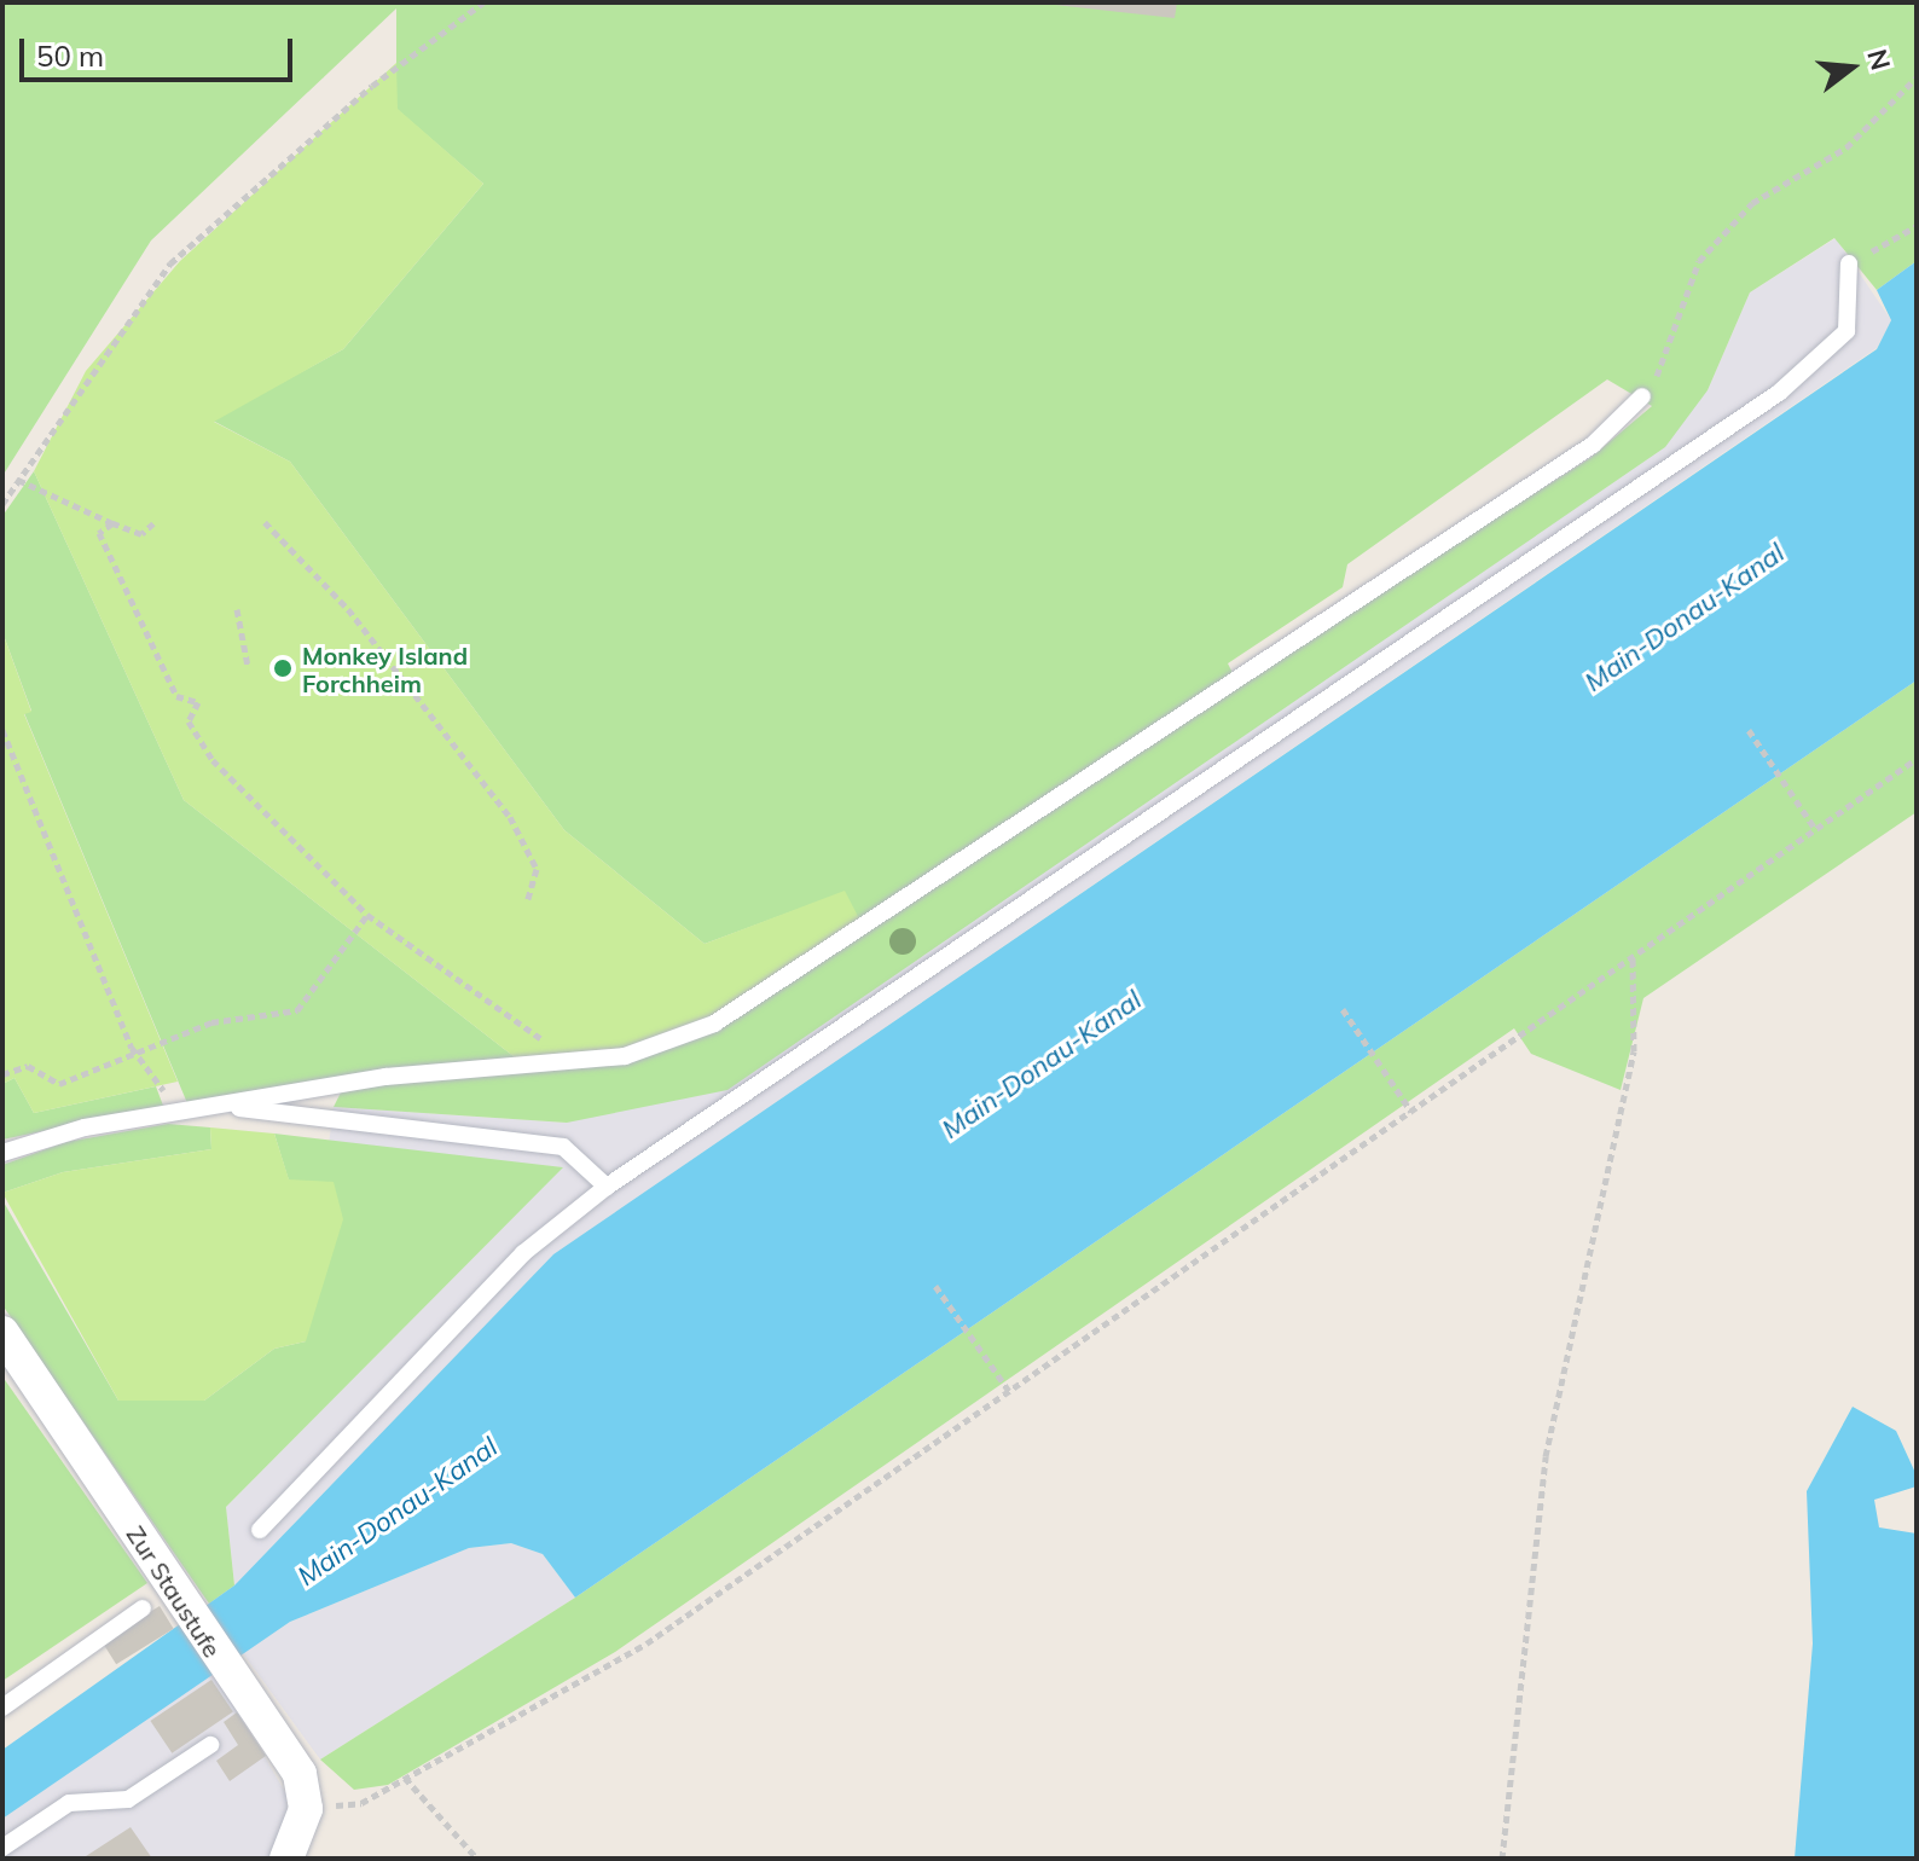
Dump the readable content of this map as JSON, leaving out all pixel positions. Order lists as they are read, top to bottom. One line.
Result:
{"streets":{"street":["Zur Staustufe"]},"water":["Main-Donau-Kanal"],"places":["Monkey Island Forchheim"],"scale_bar":"50 m","north":"right"}
